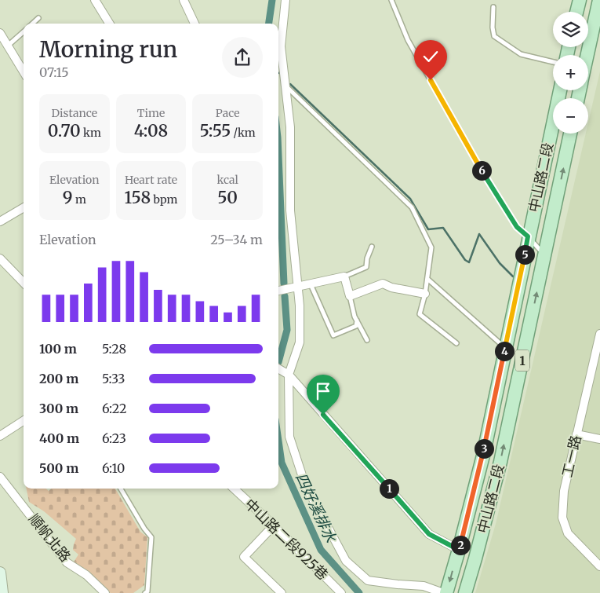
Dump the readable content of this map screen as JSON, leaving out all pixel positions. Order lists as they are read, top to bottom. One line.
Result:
{"streets":{"main road":["中山路二段","1"],"street":["工一路","順帆北路","中山路二段925巷"]},"water":["四好溪排水"],"page":{"map_buttons":["+","−"],"heading":["Morning run","07:15"],"stats":[["Distance","0.70 km"],["Time","4:08"],["Pace","5:55 /km"],["Elevation","9 m"],["Heart rate","158 bpm"],["kcal","50"]],"pins":["6","5","4","3","1","2"],"chart":["Elevation","25–34 m"],"list":[{"name":"100 m","note":"5:28"},{"name":"200 m","note":"5:33"},{"name":"300 m","note":"6:22"},{"name":"400 m","note":"6:23"},{"name":"500 m","note":"6:10"}]}}
